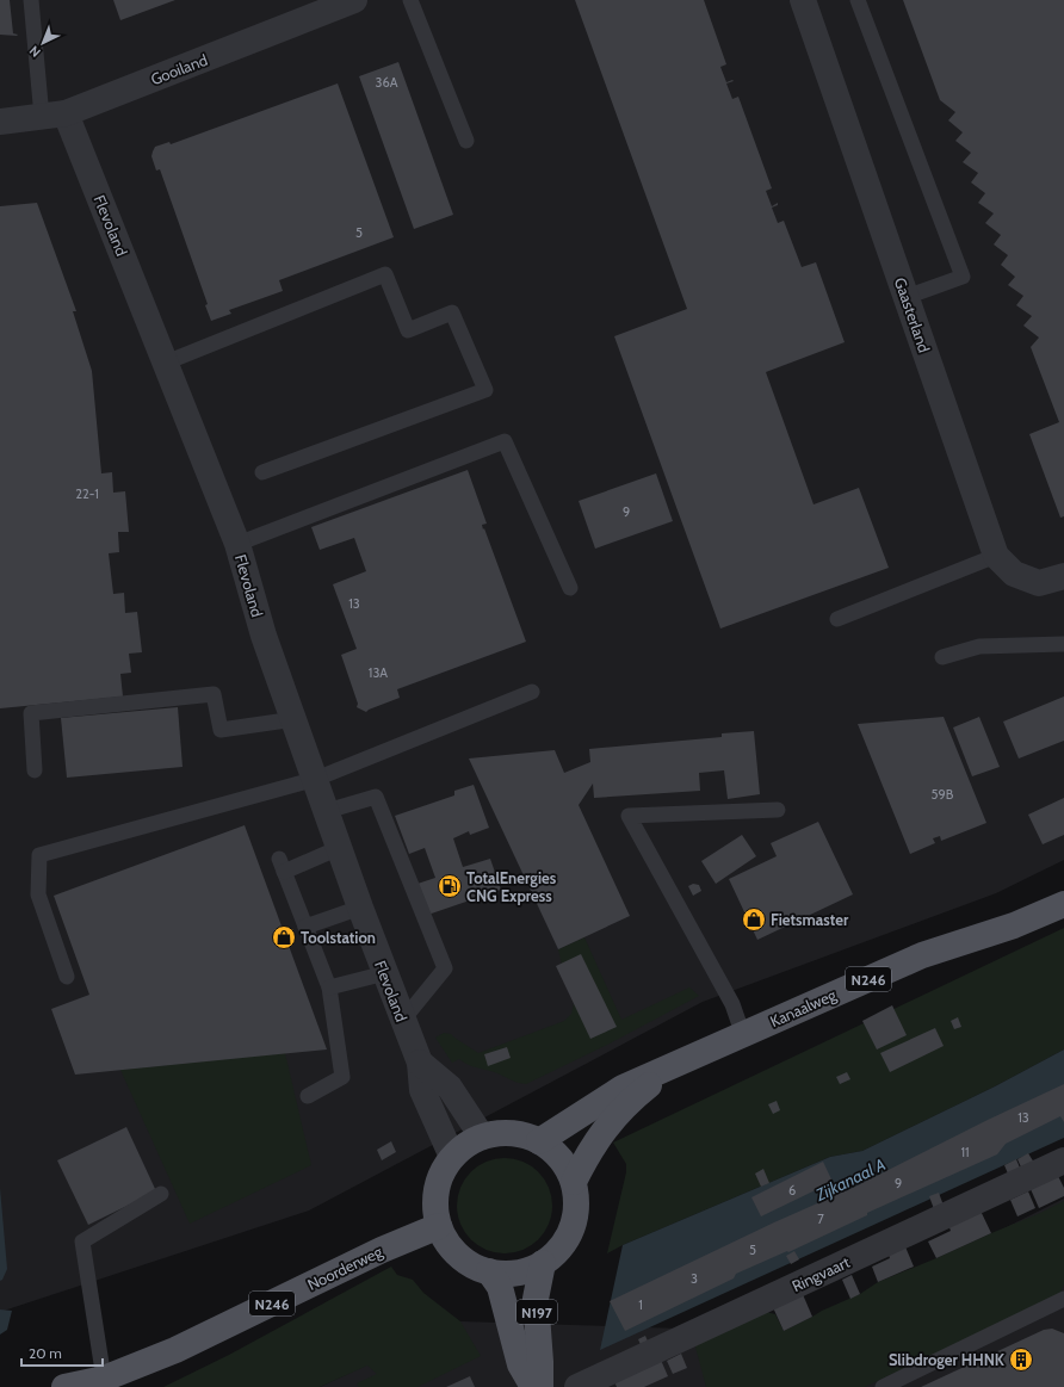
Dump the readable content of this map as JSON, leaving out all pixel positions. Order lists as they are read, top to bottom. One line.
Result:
{"streets":{"main road":["N246","Kanaalweg","Noorderweg","N197"],"street":["Gooiland","Flevoland","Gaasterland","Ringvaart"]},"crossings":[["Gooiland","Flevoland"],["Flevoland","Kanaalweg"],["Flevoland","Noorderweg"],["Flevoland","N197"],["Kanaalweg","Noorderweg"],["Kanaalweg","N197"],["Noorderweg","N197"]],"water":["Zijkanaal A"],"places":{"fuel station":["TotalEnergies CNG Express"],"shop":["Fietsmaster","Toolstation"],"building":["Slibdroger HHNK"]},"house_numbers":["36A","5","22-1","9","13","13A","59B","13","11","9","6","7","5","3","1"],"scale_bar":"20 m","north":"bottom left"}
